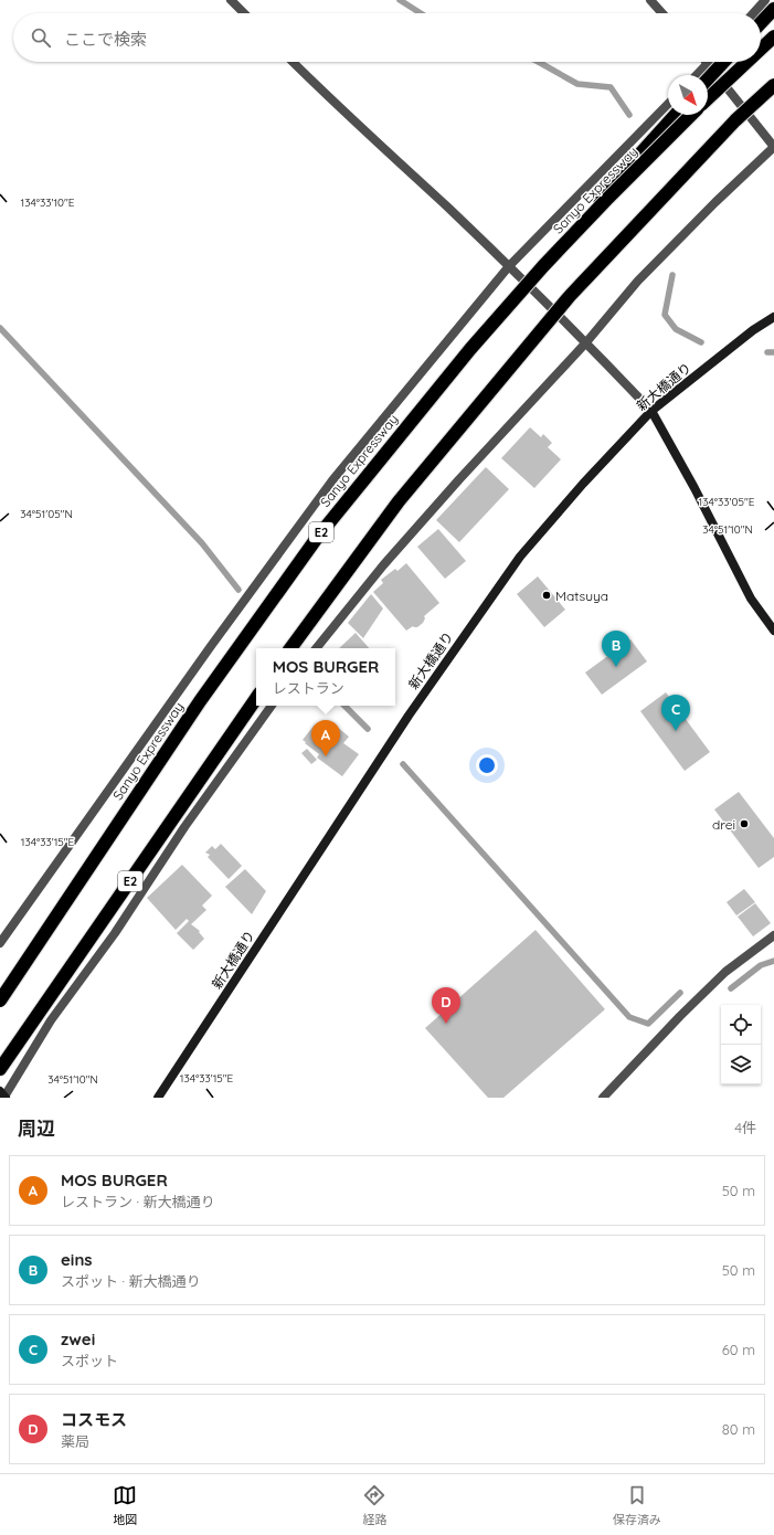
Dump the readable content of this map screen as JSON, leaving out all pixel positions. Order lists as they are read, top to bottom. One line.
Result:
{"streets":{"highway":["Sanyo Expressway","E2"],"street":["新大橋通り"]},"places":["Matsuya","drei"],"north":"bottom right","page":{"search":"ここで検索","pins":["B","C","A","D"],"popup":["MOS BURGER","レストラン"],"heading":["周辺","4件"],"list":[{"mark":"A","name":"MOS BURGER","note":"レストラン · 新大橋通り","value":"50 m"},{"mark":"B","name":"eins","note":"スポット · 新大橋通り","value":"50 m"},{"mark":"C","name":"zwei","note":"スポット","value":"60 m"},{"mark":"D","name":"コスモス","note":"薬局","value":"80 m"}],"nav":["地図","経路","保存済み"]},"coordinates":["134°33'10\"E","134°33'05\"E","34°51'05\"N","34°51'10\"N","134°33'15\"E"]}
